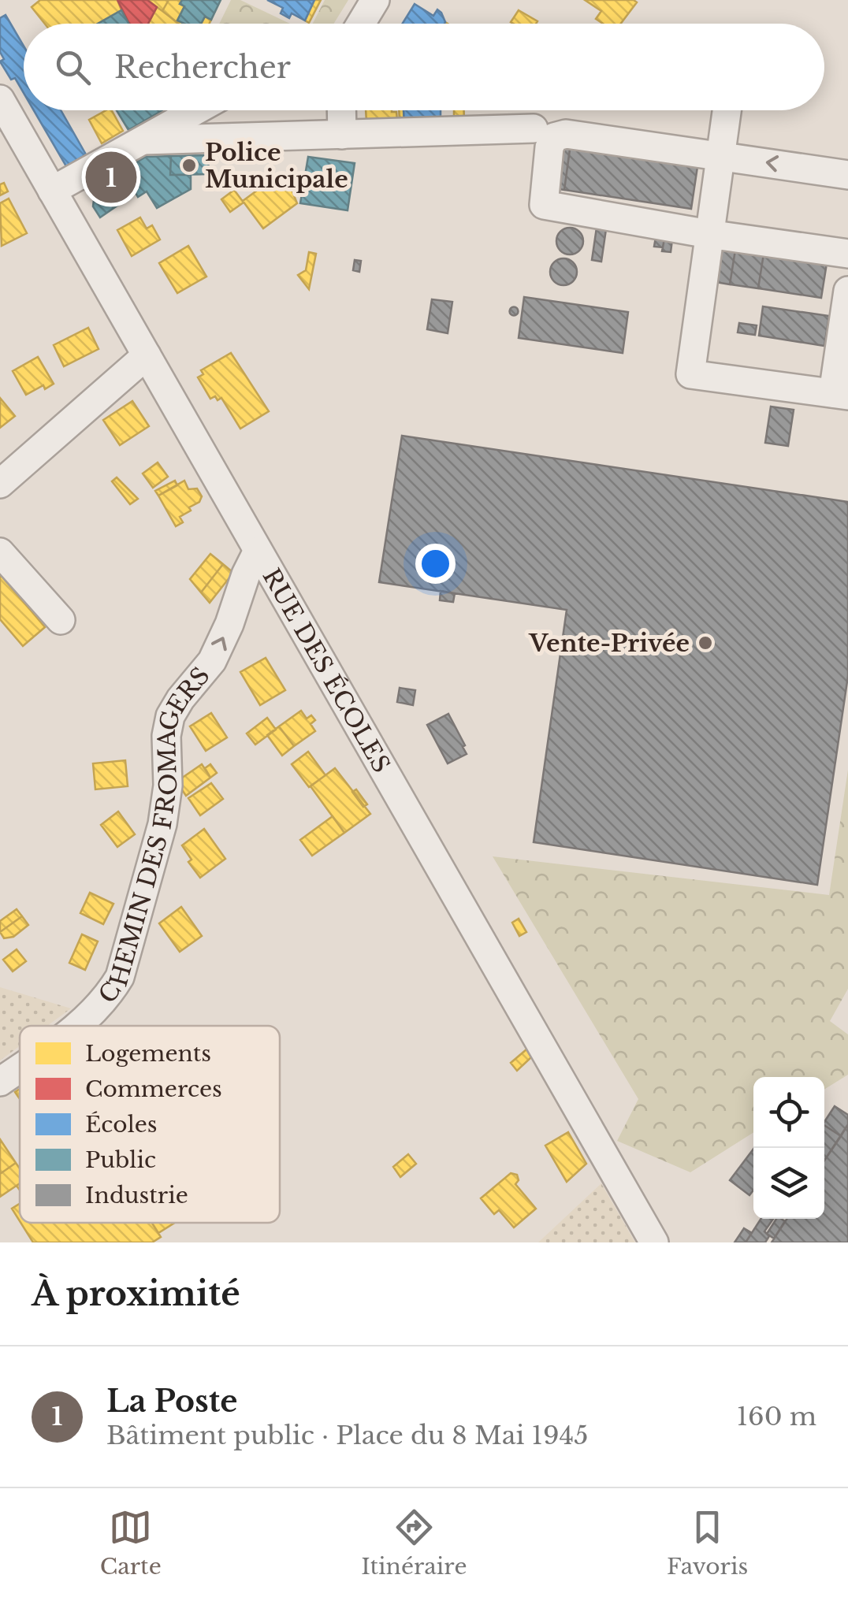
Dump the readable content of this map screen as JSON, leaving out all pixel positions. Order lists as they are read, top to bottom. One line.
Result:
{"streets":{"street":["RUE DES ÉCOLES","CHEMIN DES FROMAGERS"]},"crossings":[["RUE DES ÉCOLES","CHEMIN DES FROMAGERS"]],"one_way":["CHEMIN DES FROMAGERS"],"places":["Police Municipale","Vente-Privée"],"legend":["Logements","Commerces","Écoles","Public","Industrie"],"page":{"search":"Rechercher","pins":"1","heading":"À proximité","list":[{"mark":"1","name":"La Poste","note":"Bâtiment public · Place du 8 Mai 1945","value":"160 m"}],"nav":["Carte","Itinéraire","Favoris"]}}
